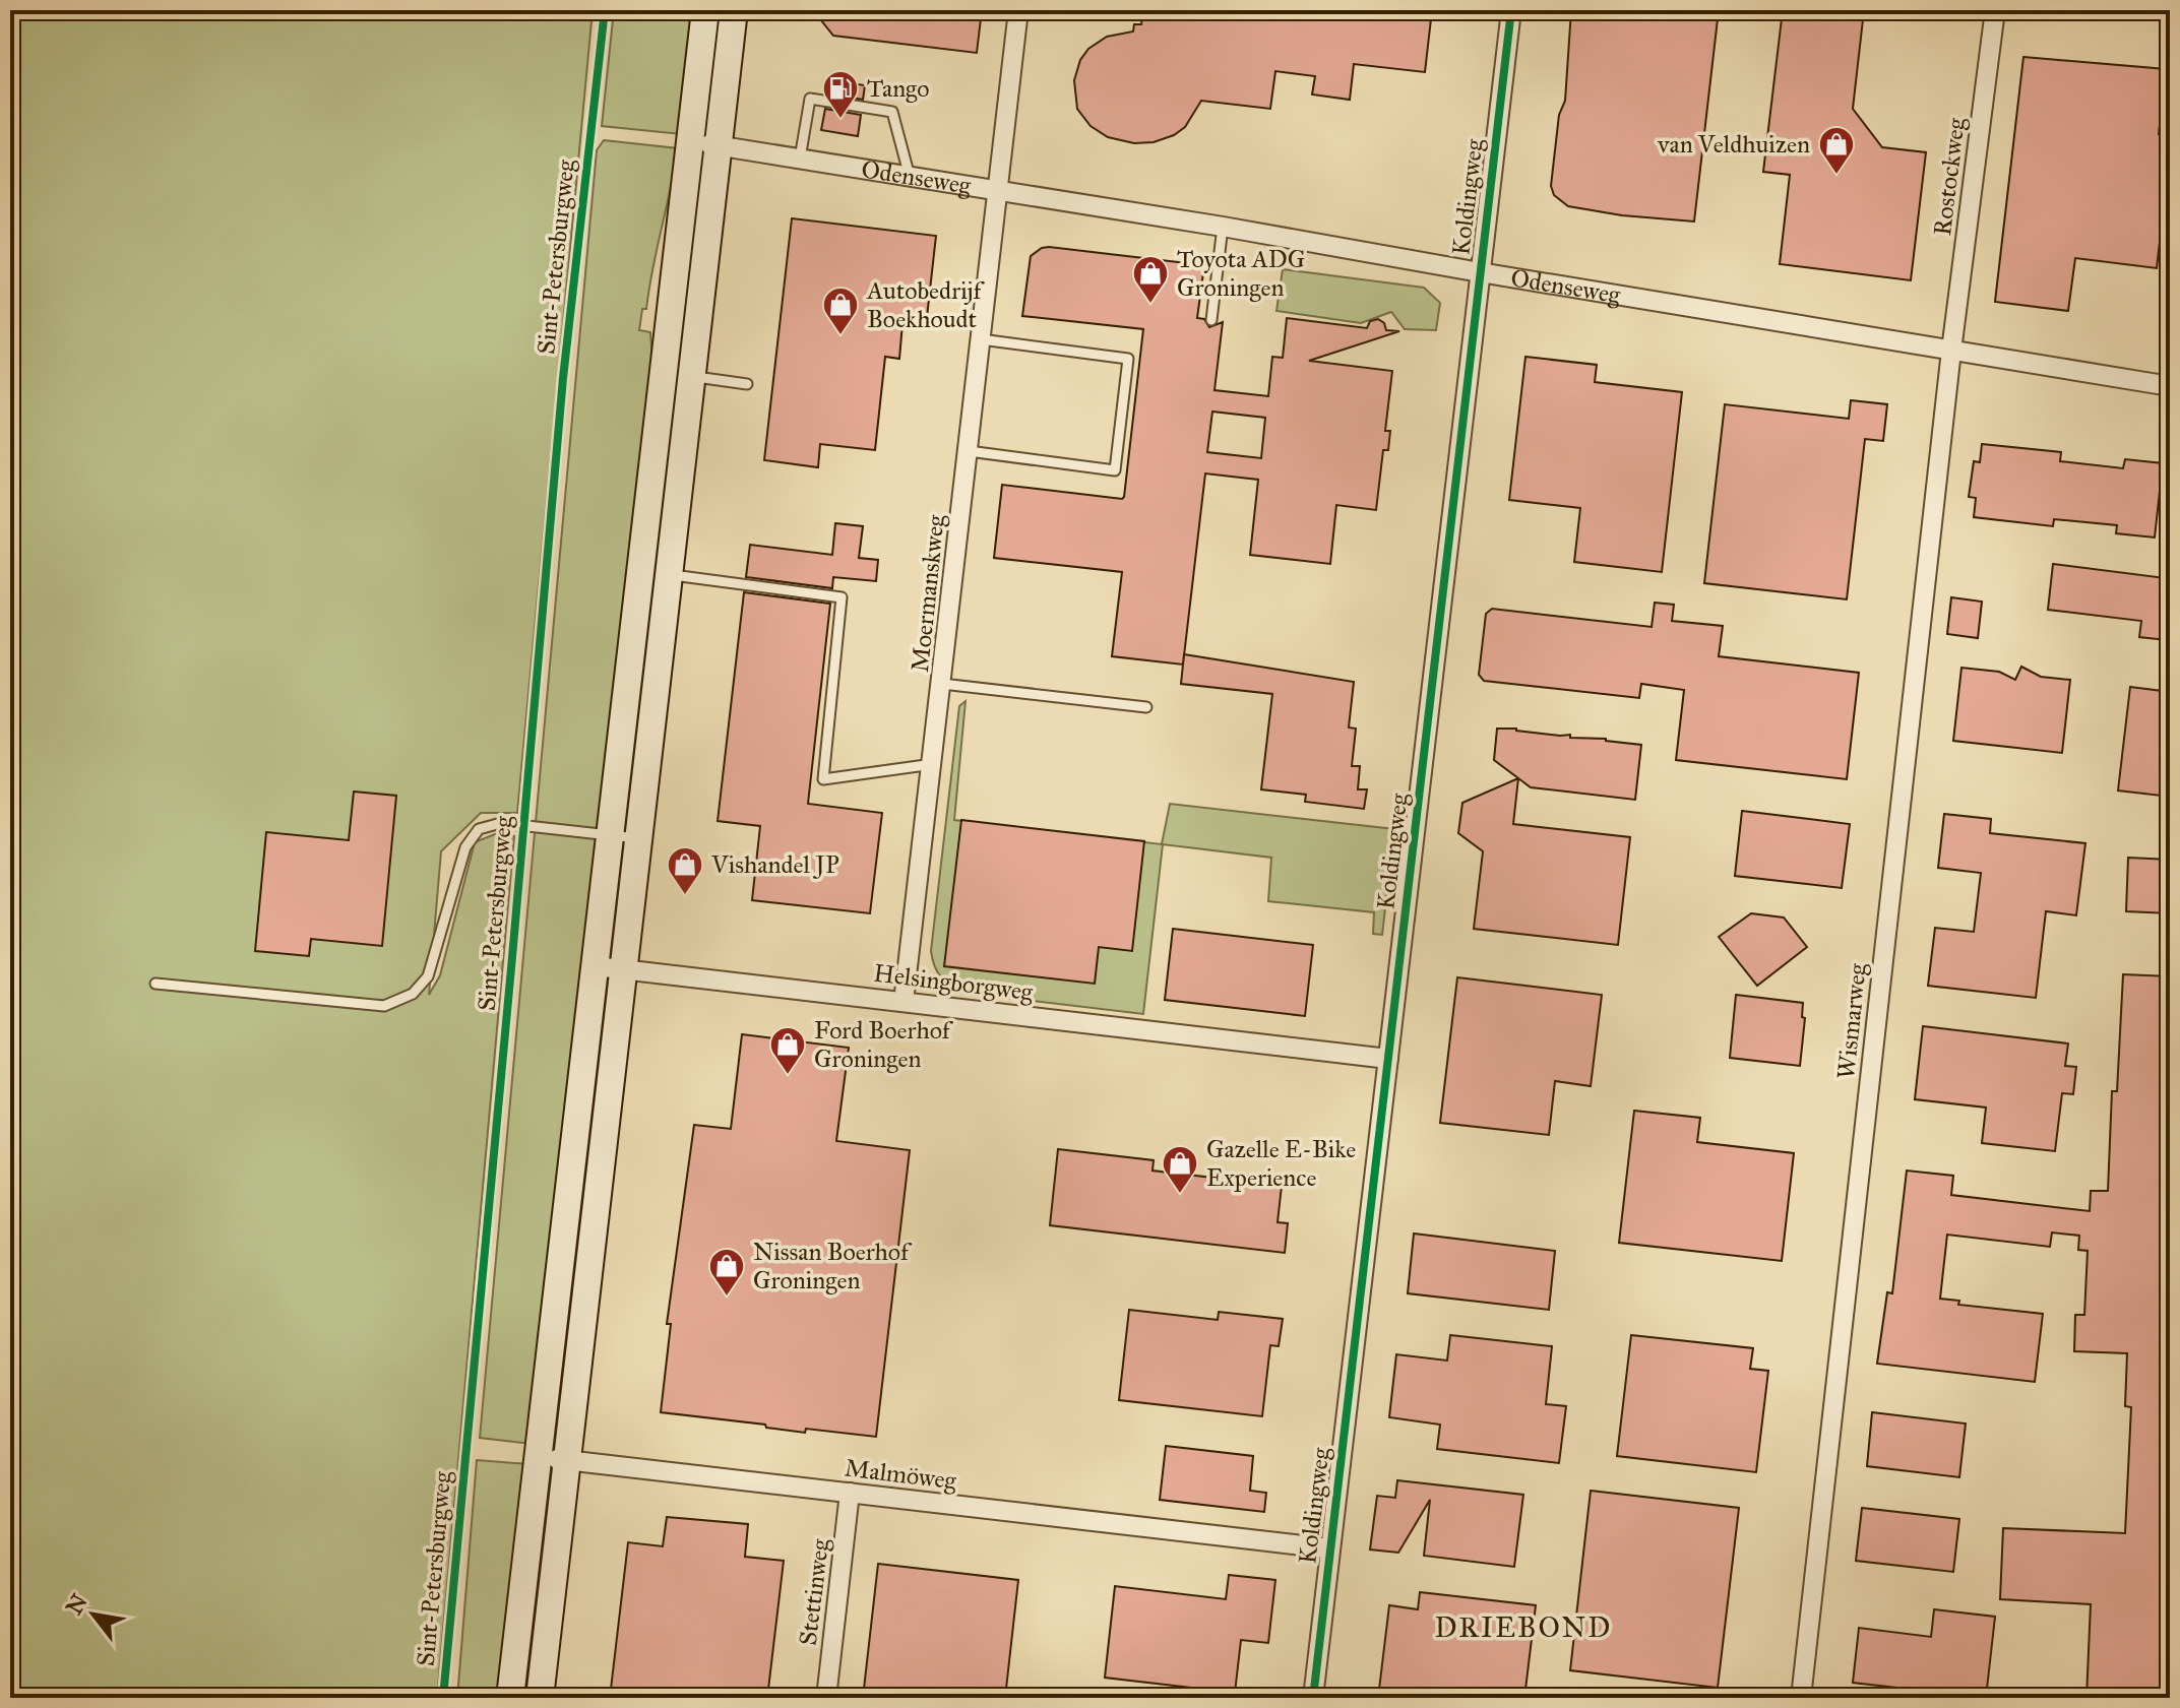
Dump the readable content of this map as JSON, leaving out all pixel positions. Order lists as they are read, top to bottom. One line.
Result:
{"streets":{"street":["Rostockweg","Odenseweg","Koldingweg","Moermanskweg","Helsingborgweg","Wismarweg","Malmöweg","Stettinweg"],"cycle path":["Sint-Petersburgweg"]},"crossings":[["Rostockweg","Odenseweg"],["Rostockweg","Wismarweg"],["Odenseweg","Koldingweg"],["Odenseweg","Moermanskweg"],["Odenseweg","Wismarweg"],["Koldingweg","Helsingborgweg"],["Koldingweg","Malmöweg"],["Moermanskweg","Helsingborgweg"],["Malmöweg","Stettinweg"]],"districts":["DRIEBOND"],"places":{"fuel station":["Tango"],"shop":["van Veldhuizen","Toyota ADG Groningen","Autobedrijf Boekhoudt","Vishandel JP","Ford Boerhof Groningen","Gazelle E-Bike Experience","Nissan Boerhof Groningen"]},"north":"top left"}
